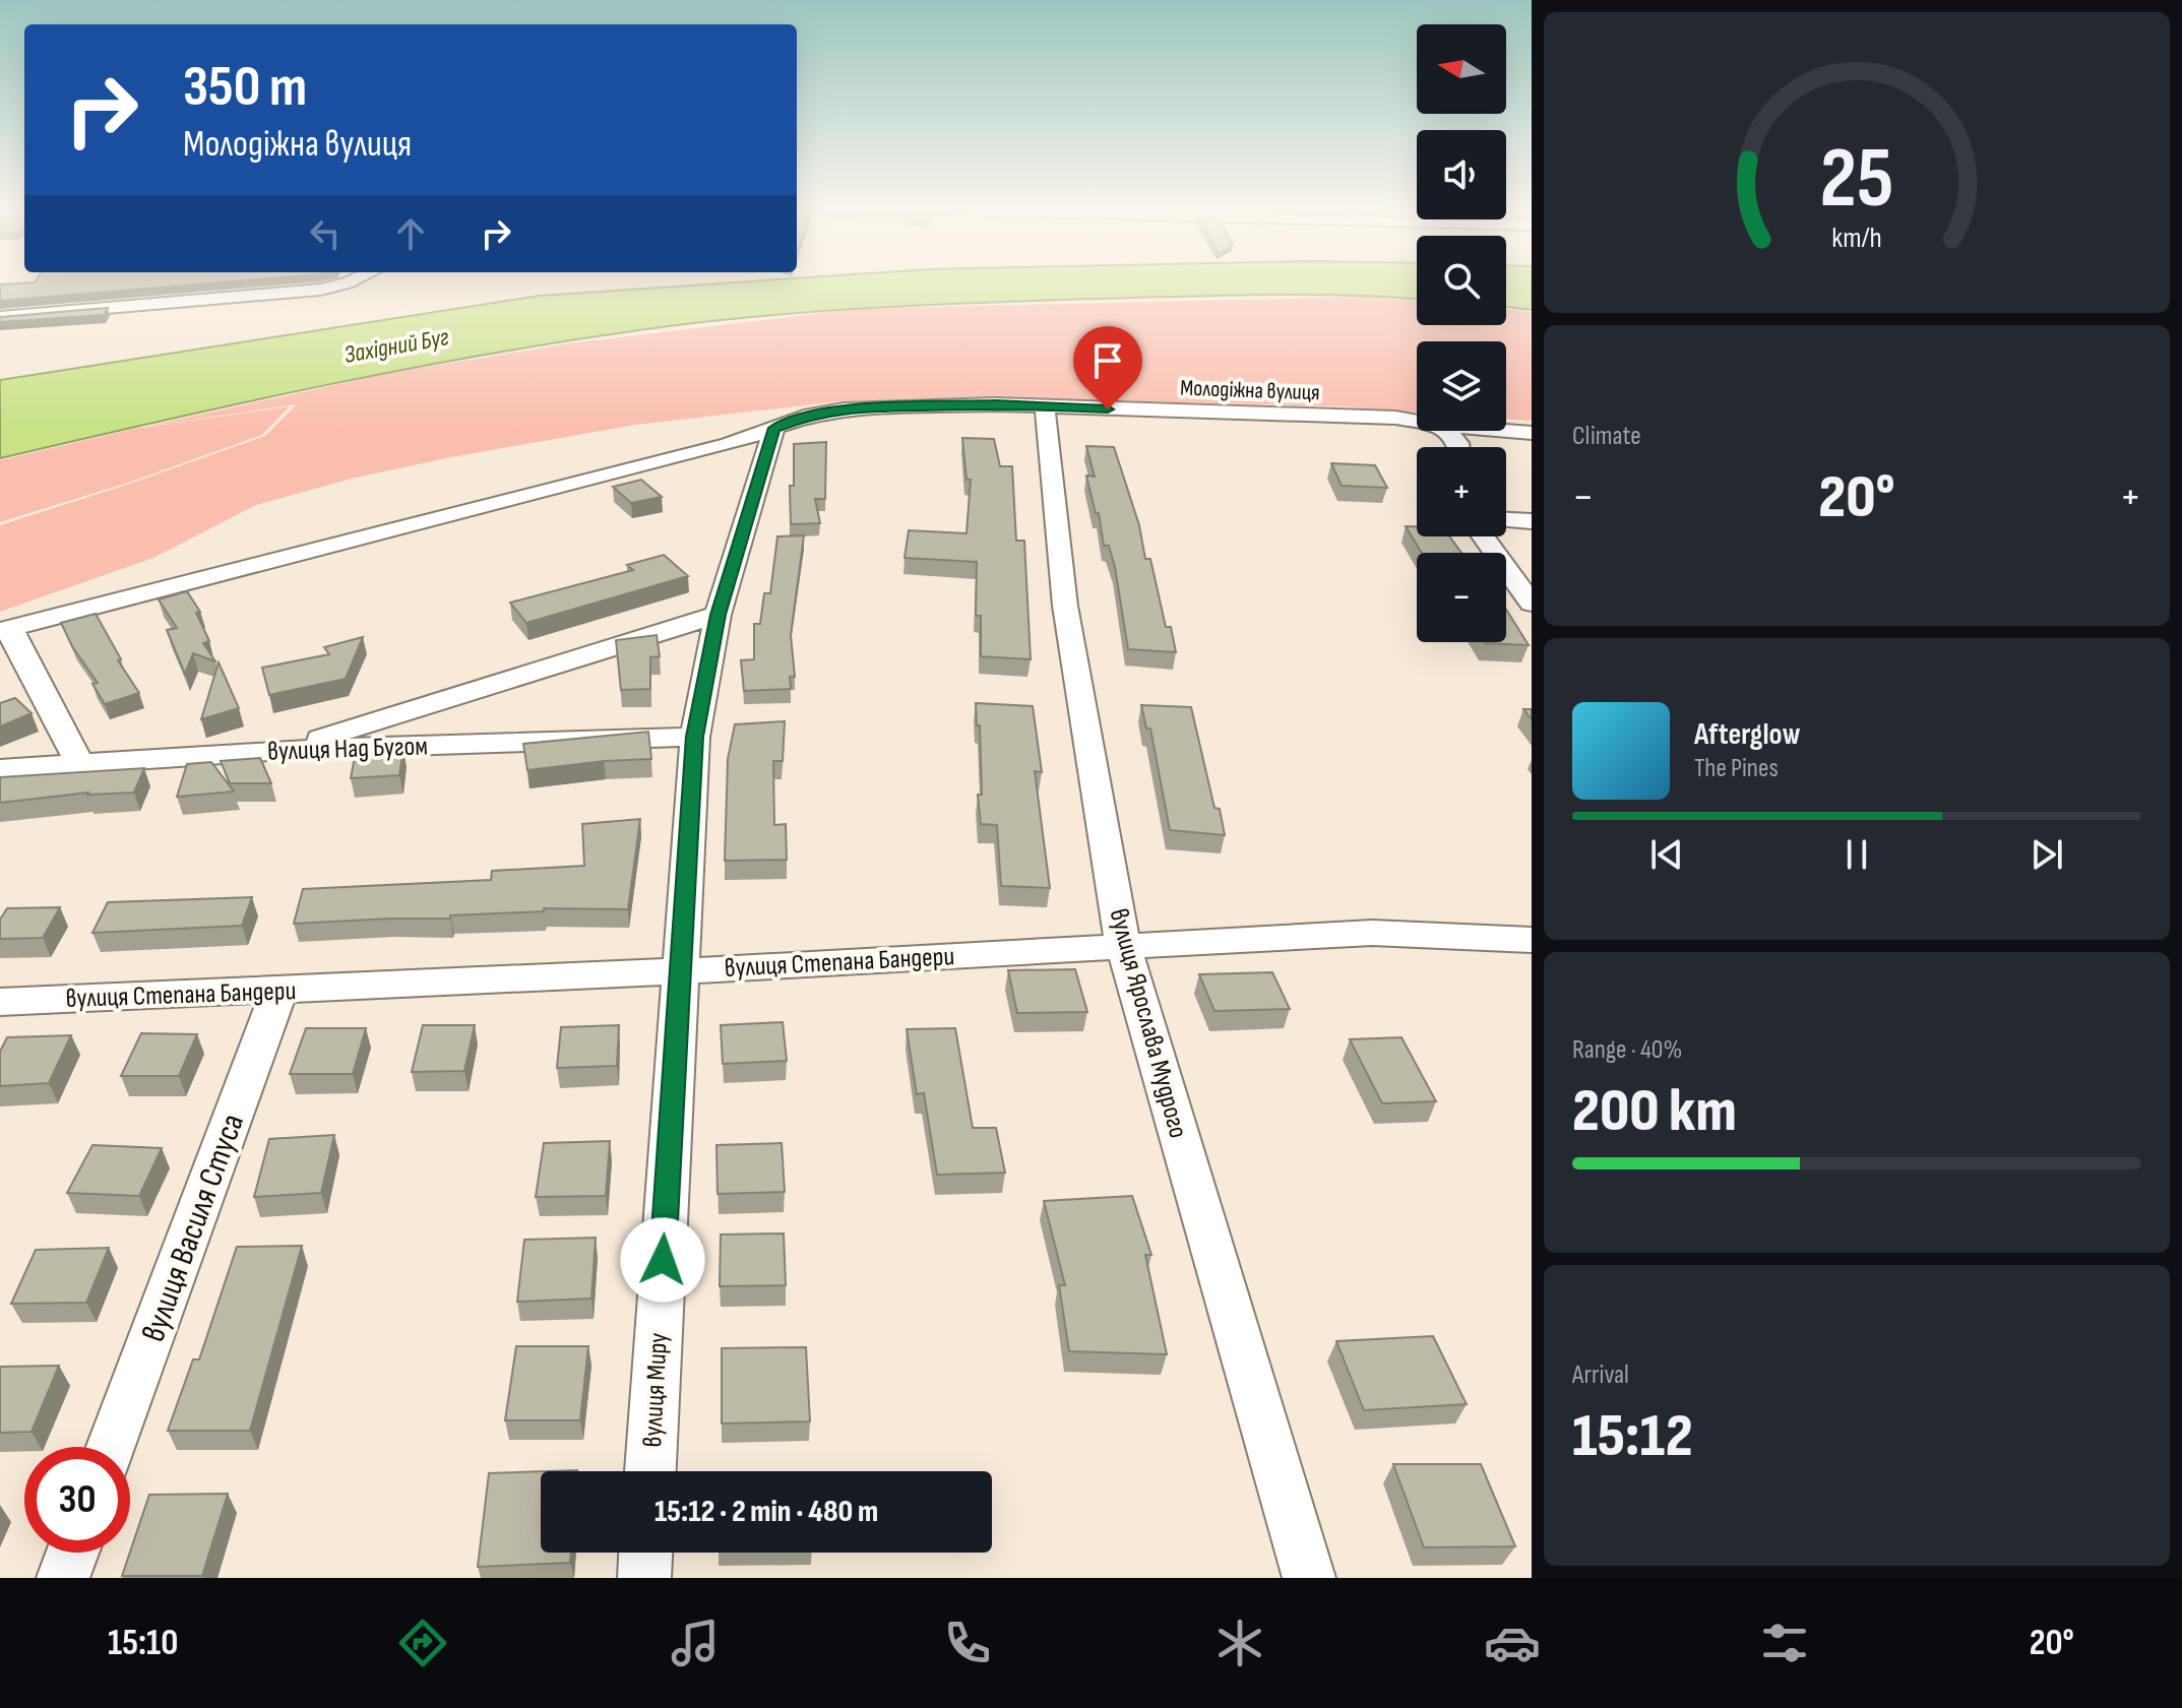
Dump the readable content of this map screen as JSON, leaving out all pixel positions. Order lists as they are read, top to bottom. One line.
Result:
{"streets":{"street":["Молодіжна вулиця","вулиця Над Бугом","вулиця Степана Бандери","вулиця Ярослава Мудрого","вулиця Василя Стуса","вулиця Миру"]},"crossings":[["Молодіжна вулиця","вулиця Ярослава Мудрого"],["Молодіжна вулиця","вулиця Миру"],["вулиця Над Бугом","вулиця Миру"],["вулиця Степана Бандери","вулиця Ярослава Мудрого"],["вулиця Степана Бандери","вулиця Василя Стуса"],["вулиця Степана Бандери","вулиця Миру"]],"water":["Західний Буг"],"north":"left","page":{"map_buttons":["+","−"],"turn":["350 m","Молодіжна вулиця"],"tile":["Climate",["Range · 40%","200 km"],["Arrival","15:12"]],"heat":["−","20°","+"],"song":["Afterglow","The Pines"],"limit":"30","trip":"15:12 · 2 min · 480 m","tabs":["15:10","20°"],"gauge":["25","km/h"]}}
